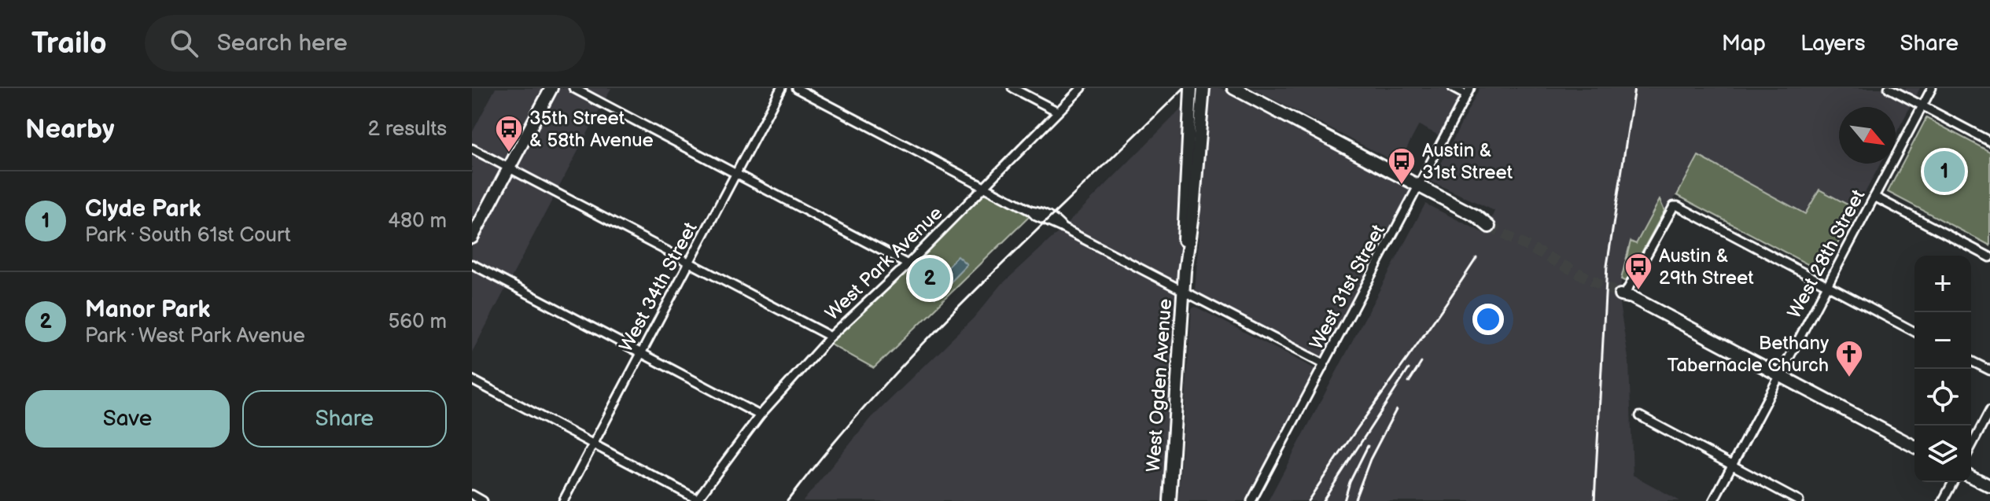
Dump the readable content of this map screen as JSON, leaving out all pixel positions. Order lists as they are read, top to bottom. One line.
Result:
{"streets":{"street":["West 28th Street","West Park Avenue","West 34th Street","West 31st Street","West Ogden Avenue"]},"places":{"bus stop":["35th Street & 58th Avenue","Austin & 31st Street","Austin & 29th Street"],"church":["Bethany Tabernacle Church"]},"north":"bottom right","page":{"header":"Trailo","search":"Search here","nav":["Map","Layers","Share"],"heading":["Nearby","2 results"],"pins":["1","2"],"list":[{"mark":"1","name":"Clyde Park","note":"Park · South 61st Court","value":"480 m"},{"mark":"2","name":"Manor Park","note":"Park · West Park Avenue","value":"560 m"}],"map_buttons":["+","−"],"buttons":["Save","Share"]}}
